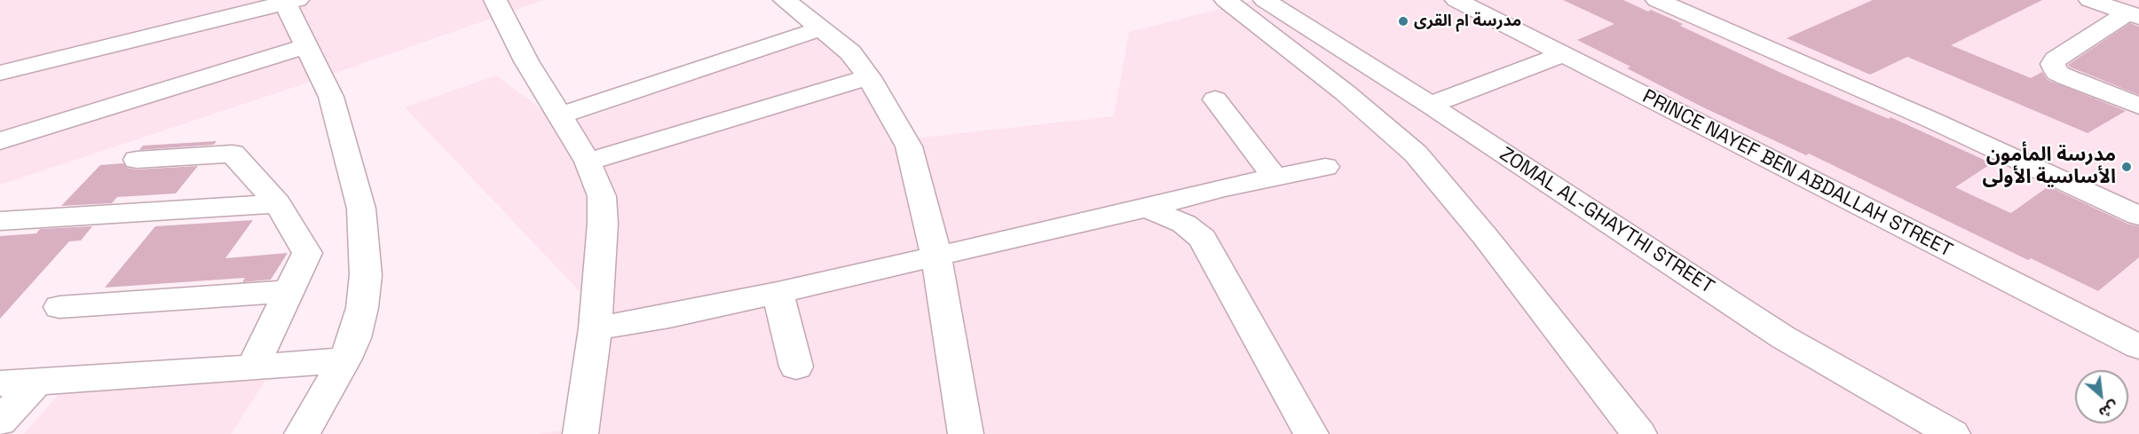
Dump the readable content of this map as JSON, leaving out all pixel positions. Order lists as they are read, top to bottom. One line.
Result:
{"streets":{"street":["PRINCE NAYEF BEN ABDALLAH STREET","ZOMAL AL-GHAYTHI STREET"]},"places":["مدرسة ام القرى","مدرسة المأمون الأساسية الأولى"],"north":"bottom right"}
